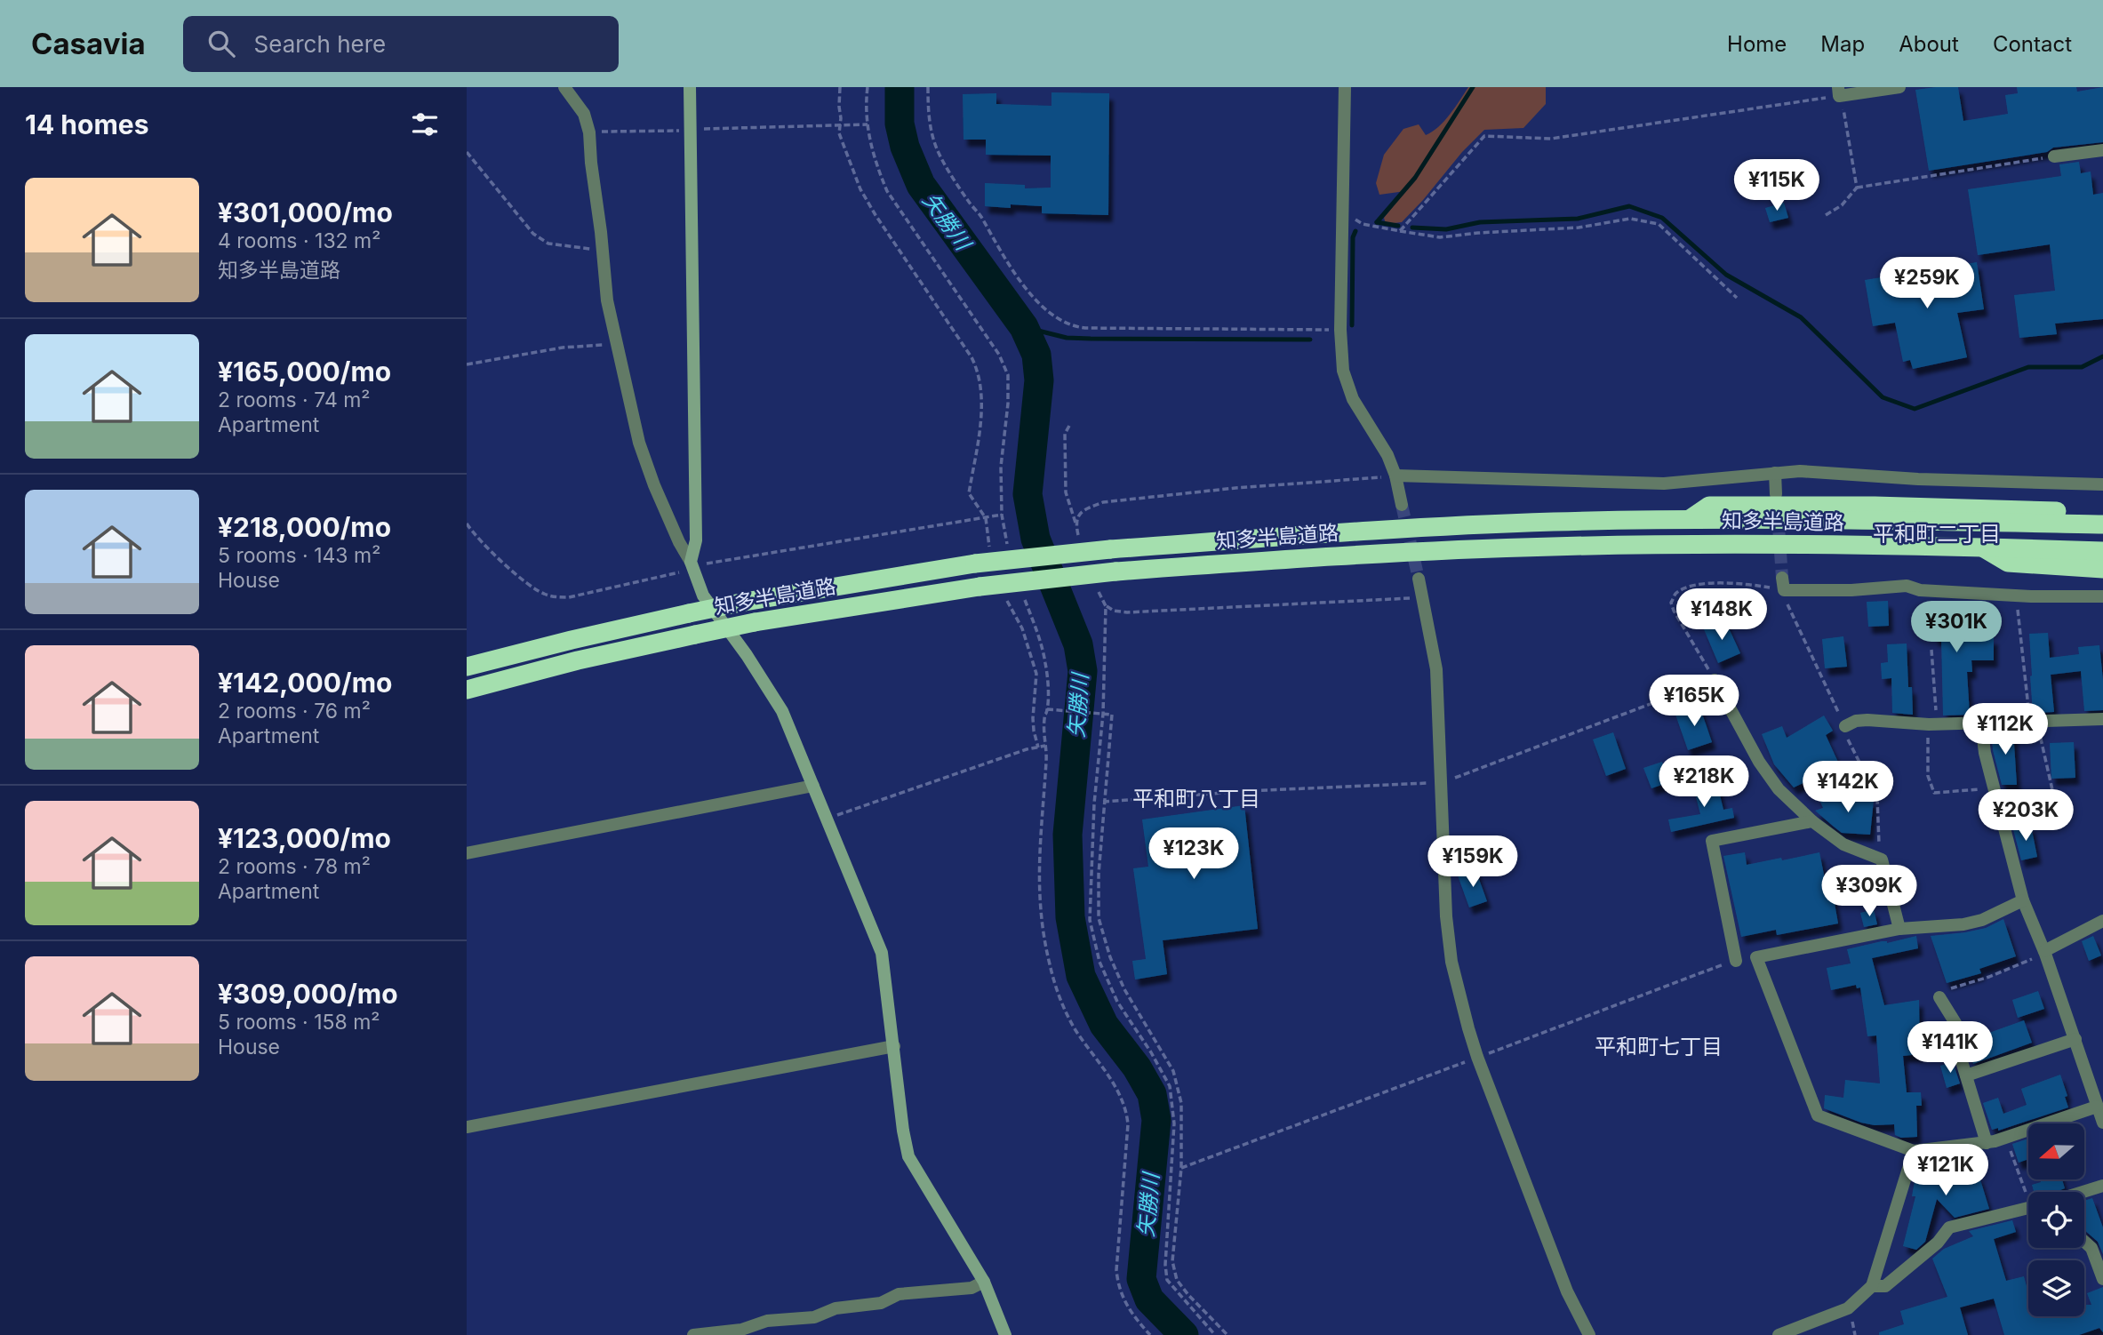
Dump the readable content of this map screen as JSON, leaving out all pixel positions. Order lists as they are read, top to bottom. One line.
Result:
{"streets":{"highway":["知多半島道路"]},"districts":["平和町二丁目","平和町八丁目","平和町七丁目"],"water":["矢勝川"],"north":"left","page":{"header":"Casavia","search":"Search here","nav":["Home","Map","About","Contact"],"heading":"14 homes","price":["¥115K","¥259K","¥148K","¥301K","¥165K","¥112K","¥218K","¥142K","¥203K","¥123K","¥159K","¥309K","¥141K","¥121K"],"list":[{"name":"¥301,000/mo","note":"4 rooms · 132 m² · 知多半島道路"},{"name":"¥165,000/mo","note":"2 rooms · 74 m² · Apartment"},{"name":"¥218,000/mo","note":"5 rooms · 143 m² · House"},{"name":"¥142,000/mo","note":"2 rooms · 76 m² · Apartment"},{"name":"¥123,000/mo","note":"2 rooms · 78 m² · Apartment"},{"name":"¥309,000/mo","note":"5 rooms · 158 m² · House"}]}}
